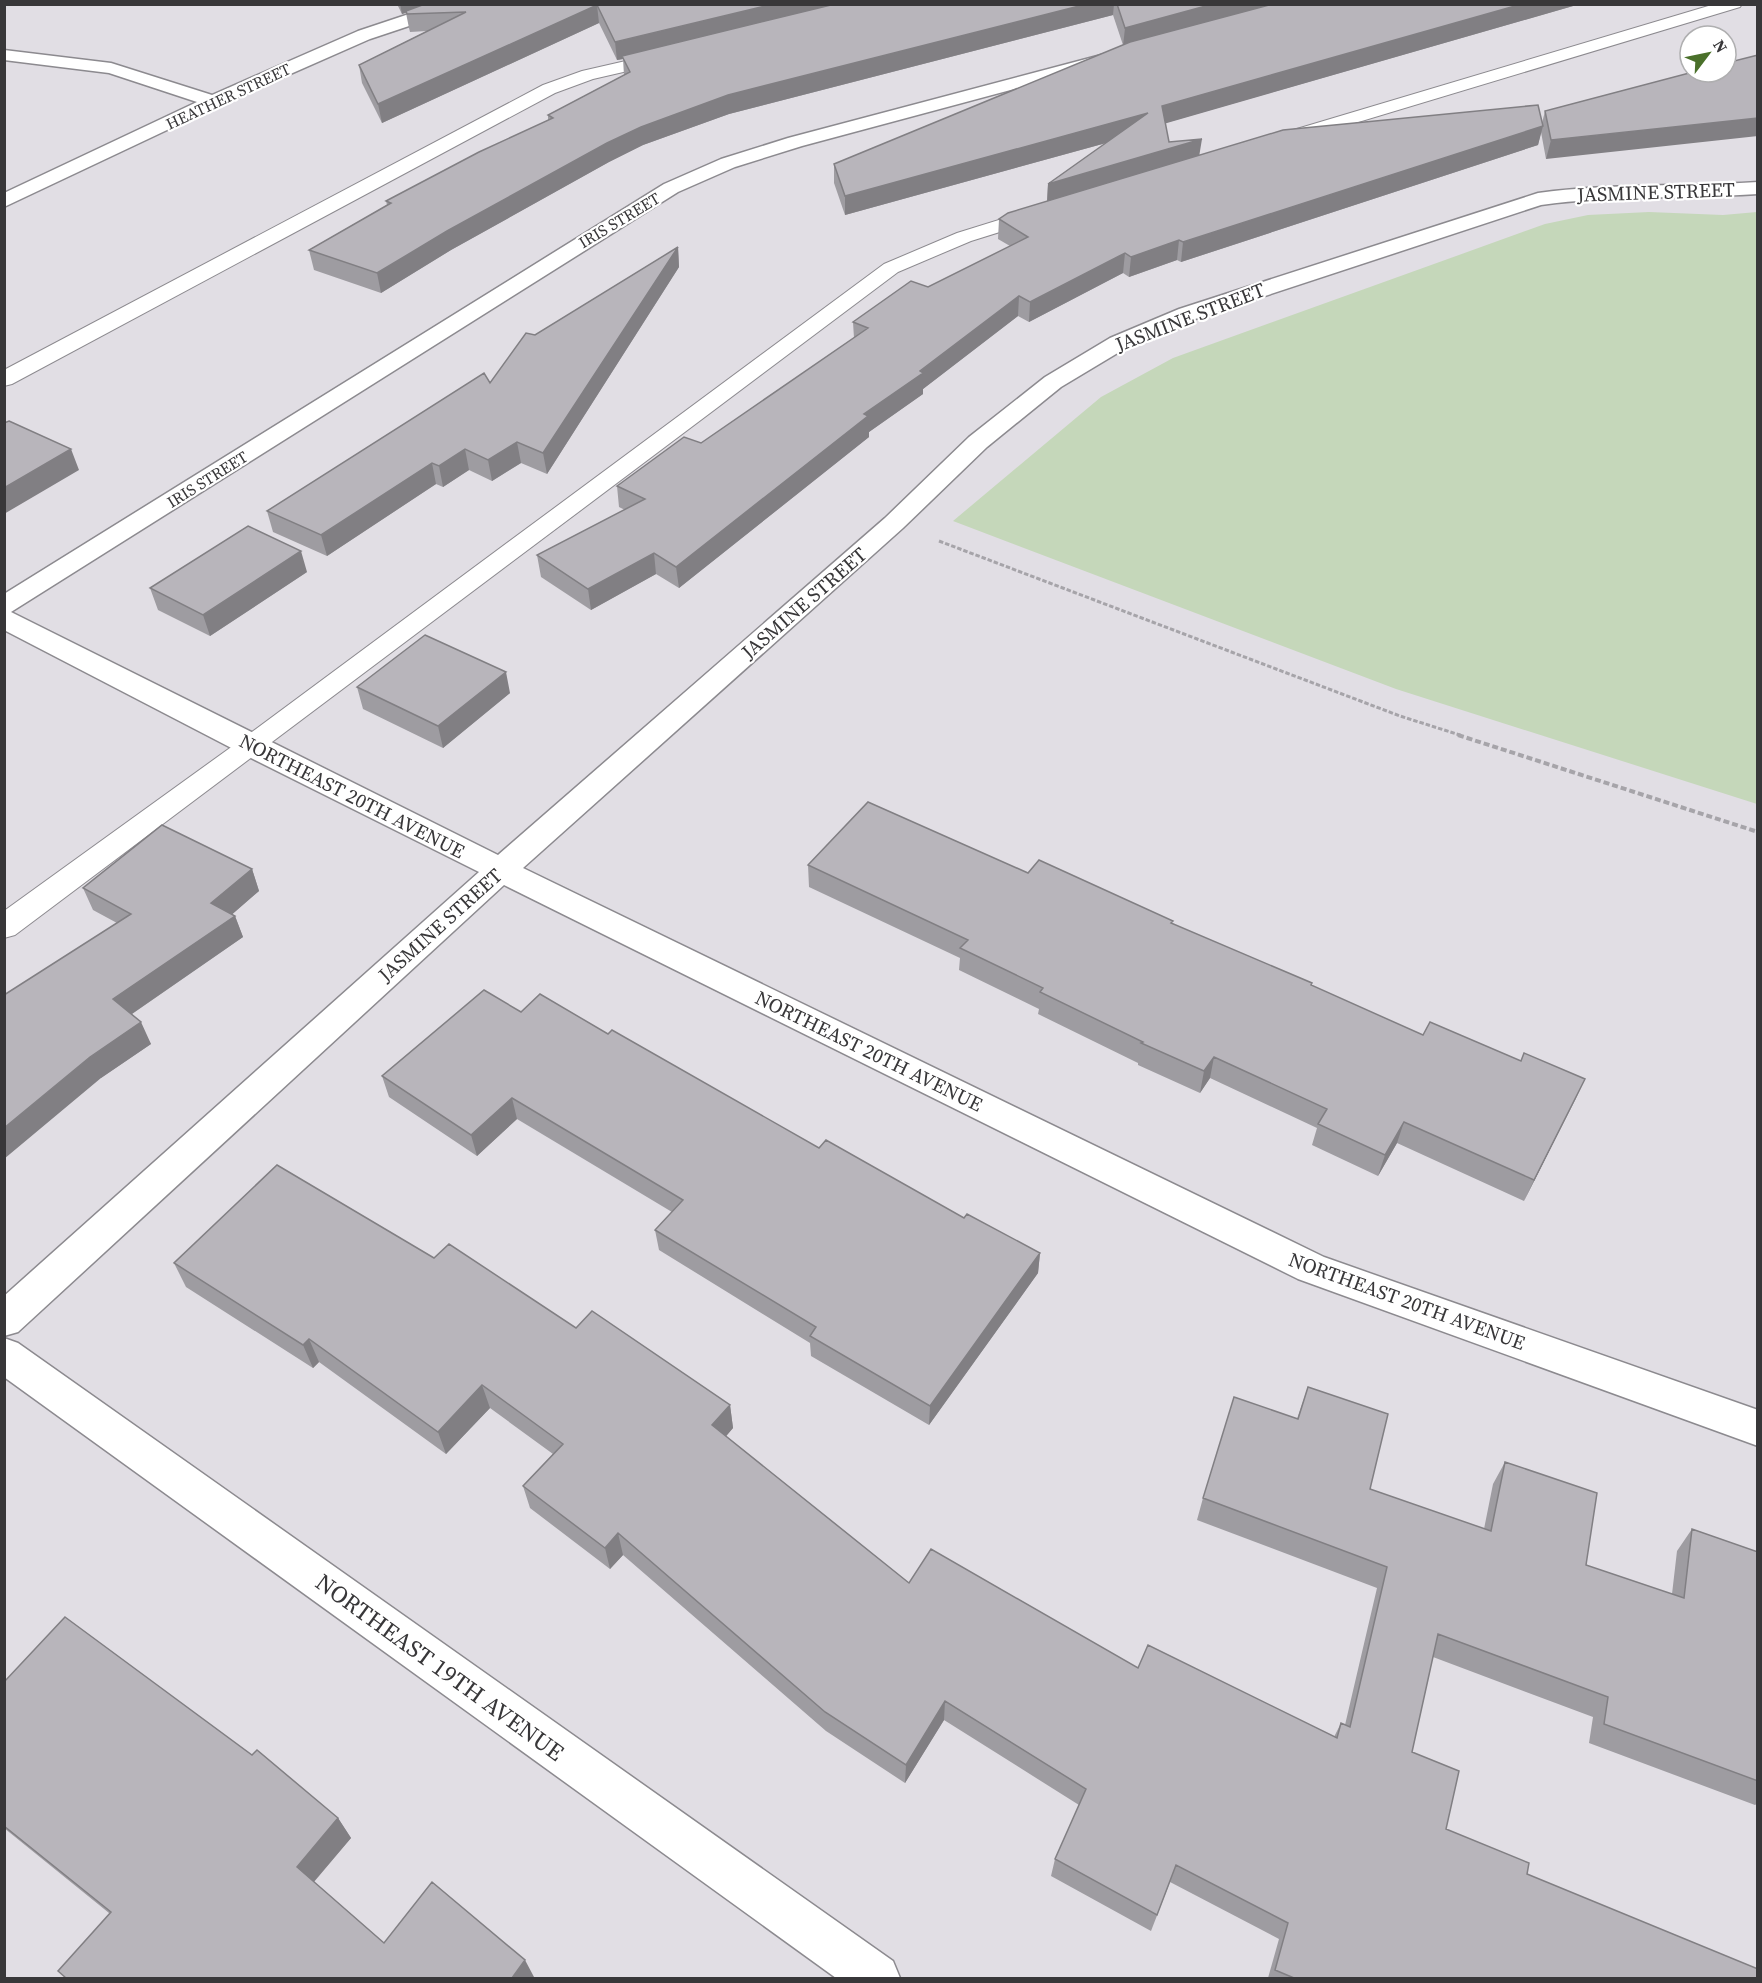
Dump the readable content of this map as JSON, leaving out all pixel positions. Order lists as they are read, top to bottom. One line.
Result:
{"streets":{"street":["HEATHER STREET","JASMINE STREET","IRIS STREET","NORTHEAST 20TH AVENUE","NORTHEAST 19TH AVENUE"]},"crossings":[["JASMINE STREET","NORTHEAST 20TH AVENUE"]],"north":"top right"}
